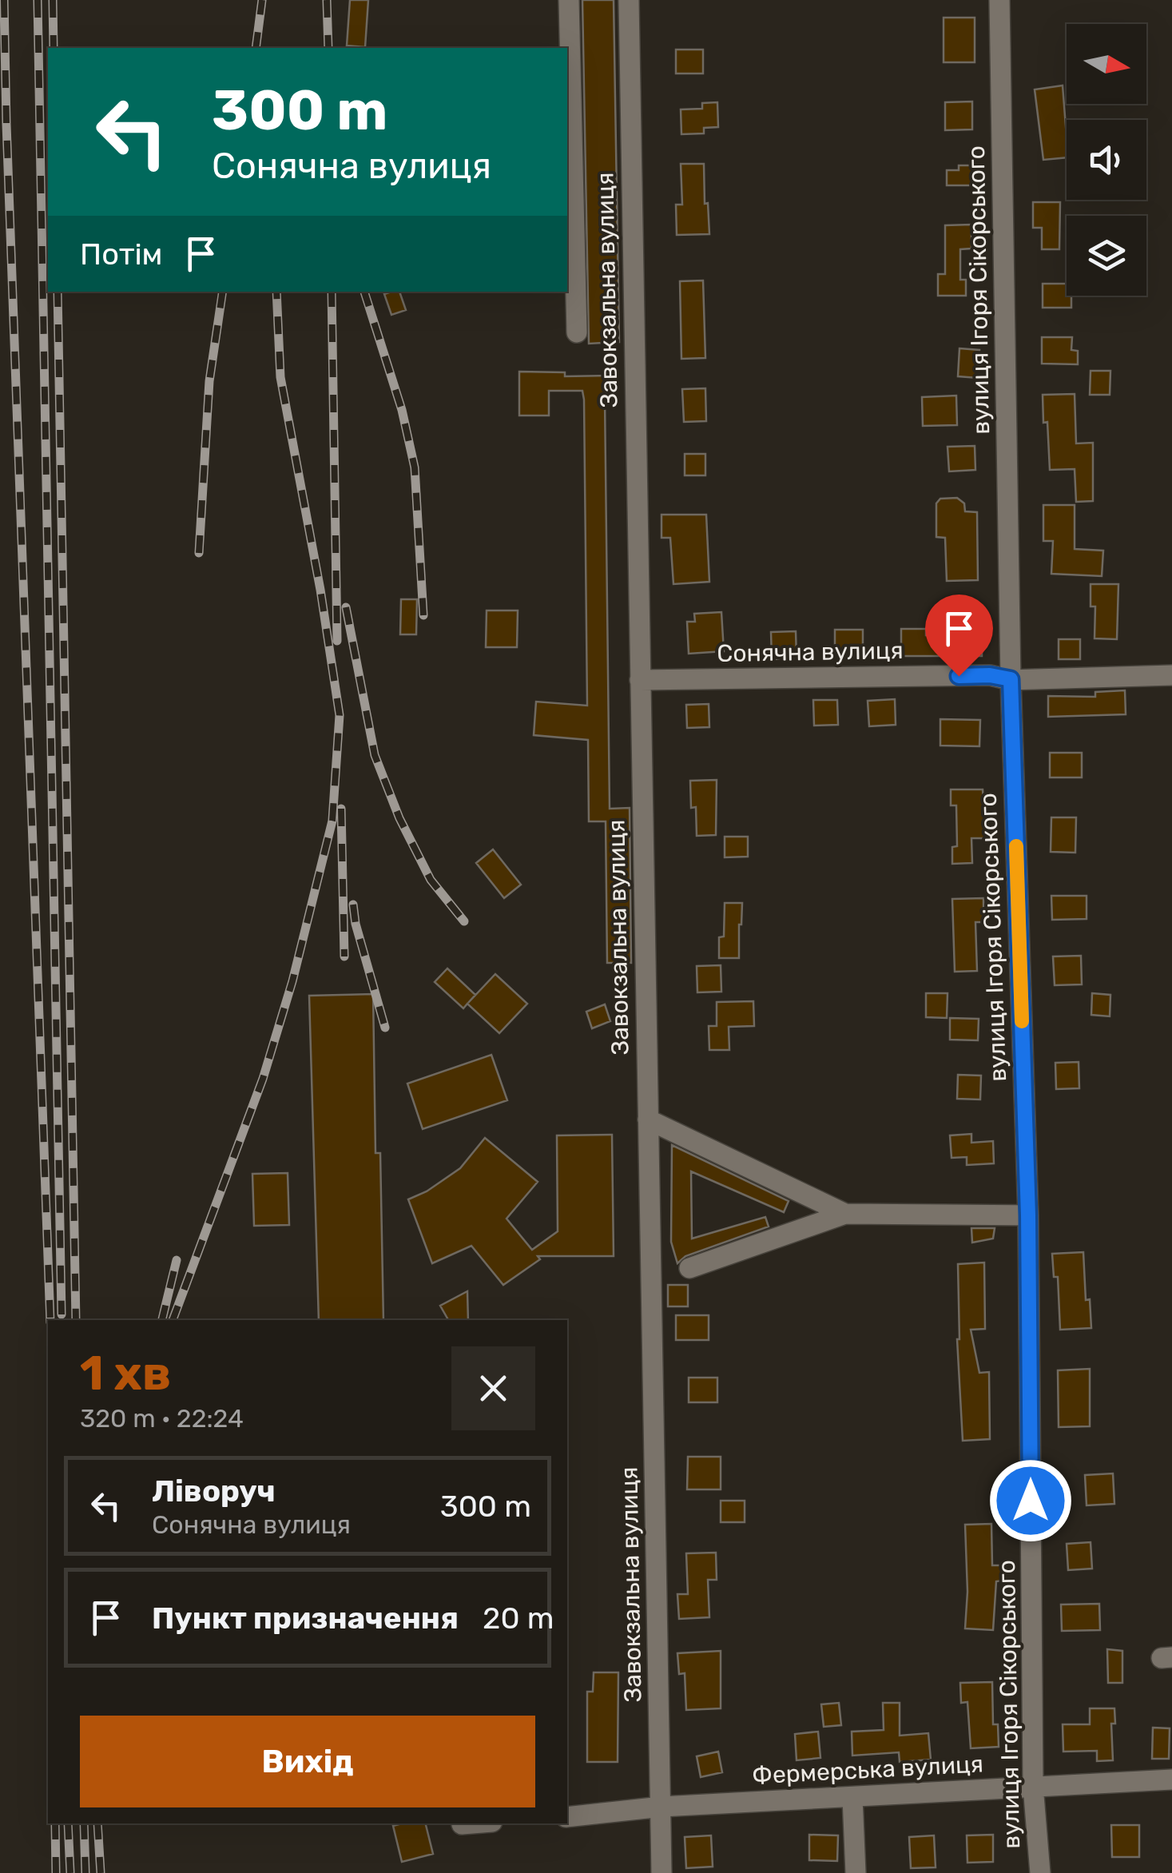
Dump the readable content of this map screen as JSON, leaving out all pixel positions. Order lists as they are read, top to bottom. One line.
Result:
{"streets":{"street":["Завокзальна вулиця","вулиця Ігоря Сікорського","Сонячна вулиця","Фермерська вулиця"]},"crossings":[["Завокзальна вулиця","Сонячна вулиця"],["Завокзальна вулиця","Фермерська вулиця"],["вулиця Ігоря Сікорського","Сонячна вулиця"],["вулиця Ігоря Сікорського","Фермерська вулиця"]],"north":"right","page":{"turn":["300 m","Сонячна вулиця"],"then":"Потім","heading":["1 хв","320 m · 22:24"],"list":[{"name":"Ліворуч","note":"Сонячна вулиця","value":"300 m"},{"name":"Пункт призначення","value":"20 m"}],"buttons":"Вихід"}}
